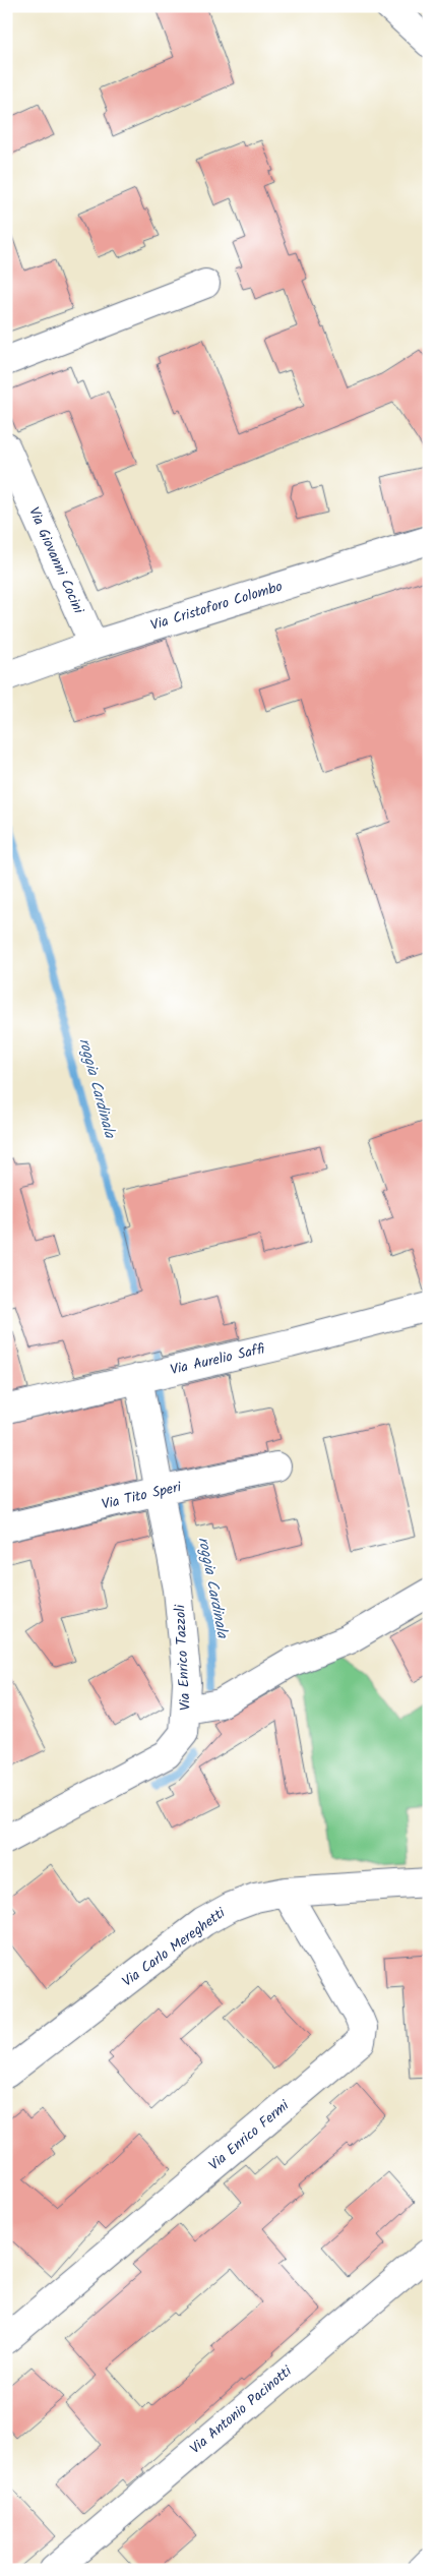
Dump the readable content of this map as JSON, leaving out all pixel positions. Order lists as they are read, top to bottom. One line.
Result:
{"streets":{"street":["Via Giovanni Cocini","Via Cristoforo Colombo","Via Aurelio Saffi","Via Tito Speri","Via Enrico Tazzoli","Via Carlo Mereghetti","Via Enrico Fermi","Via Antonio Pacinotti"]},"crossings":[["Via Giovanni Cocini","Via Cristoforo Colombo"],["Via Aurelio Saffi","Via Enrico Tazzoli"],["Via Tito Speri","Via Enrico Tazzoli"],["Via Carlo Mereghetti","Via Enrico Fermi"]],"water":["roggia Cardinala"]}
